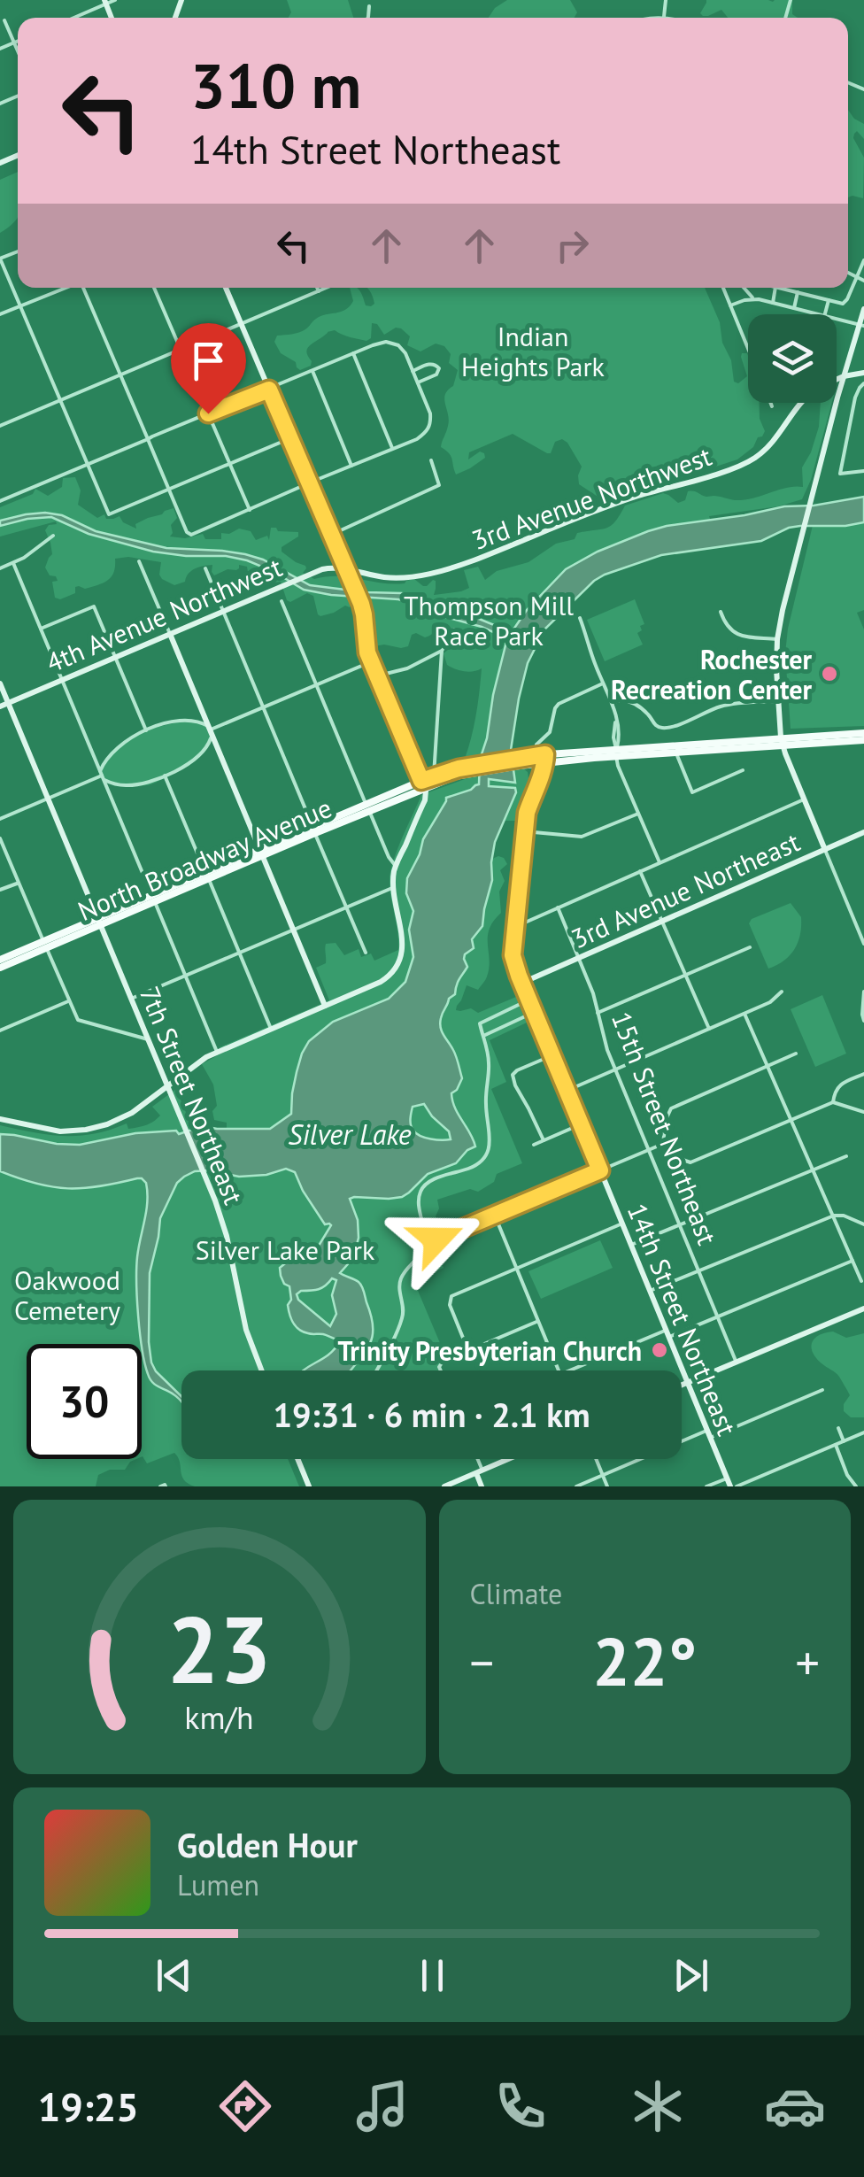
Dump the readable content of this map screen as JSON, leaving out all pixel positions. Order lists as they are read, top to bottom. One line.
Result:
{"streets":{"main road":["3rd Avenue Northwest","4th Avenue Northwest","North Broadway Avenue","3rd Avenue Northeast","7th Street Northeast","14th Street Northeast"],"street":["15th Street Northeast"]},"crossings":[["3rd Avenue Northwest","4th Avenue Northwest"],["4th Avenue Northwest","7th Street Northeast"],["North Broadway Avenue","7th Street Northeast"],["3rd Avenue Northeast","15th Street Northeast"],["3rd Avenue Northeast","14th Street Northeast"]],"water":["Silver Lake"],"parks":["Indian Heights Park","Thompson Mill Race Park","Silver Lake Park","Oakwood Cemetery"],"places":["Rochester Recreation Center","Trinity Presbyterian Church"],"page":{"turn":["310 m","14th Street Northeast"],"limit":"30","trip":"19:31 · 6 min · 2.1 km","tile":"Climate","heat":["−","22°","+"],"song":["Golden Hour","Lumen"],"tabs":"19:25","gauge":["23","km/h"]}}
